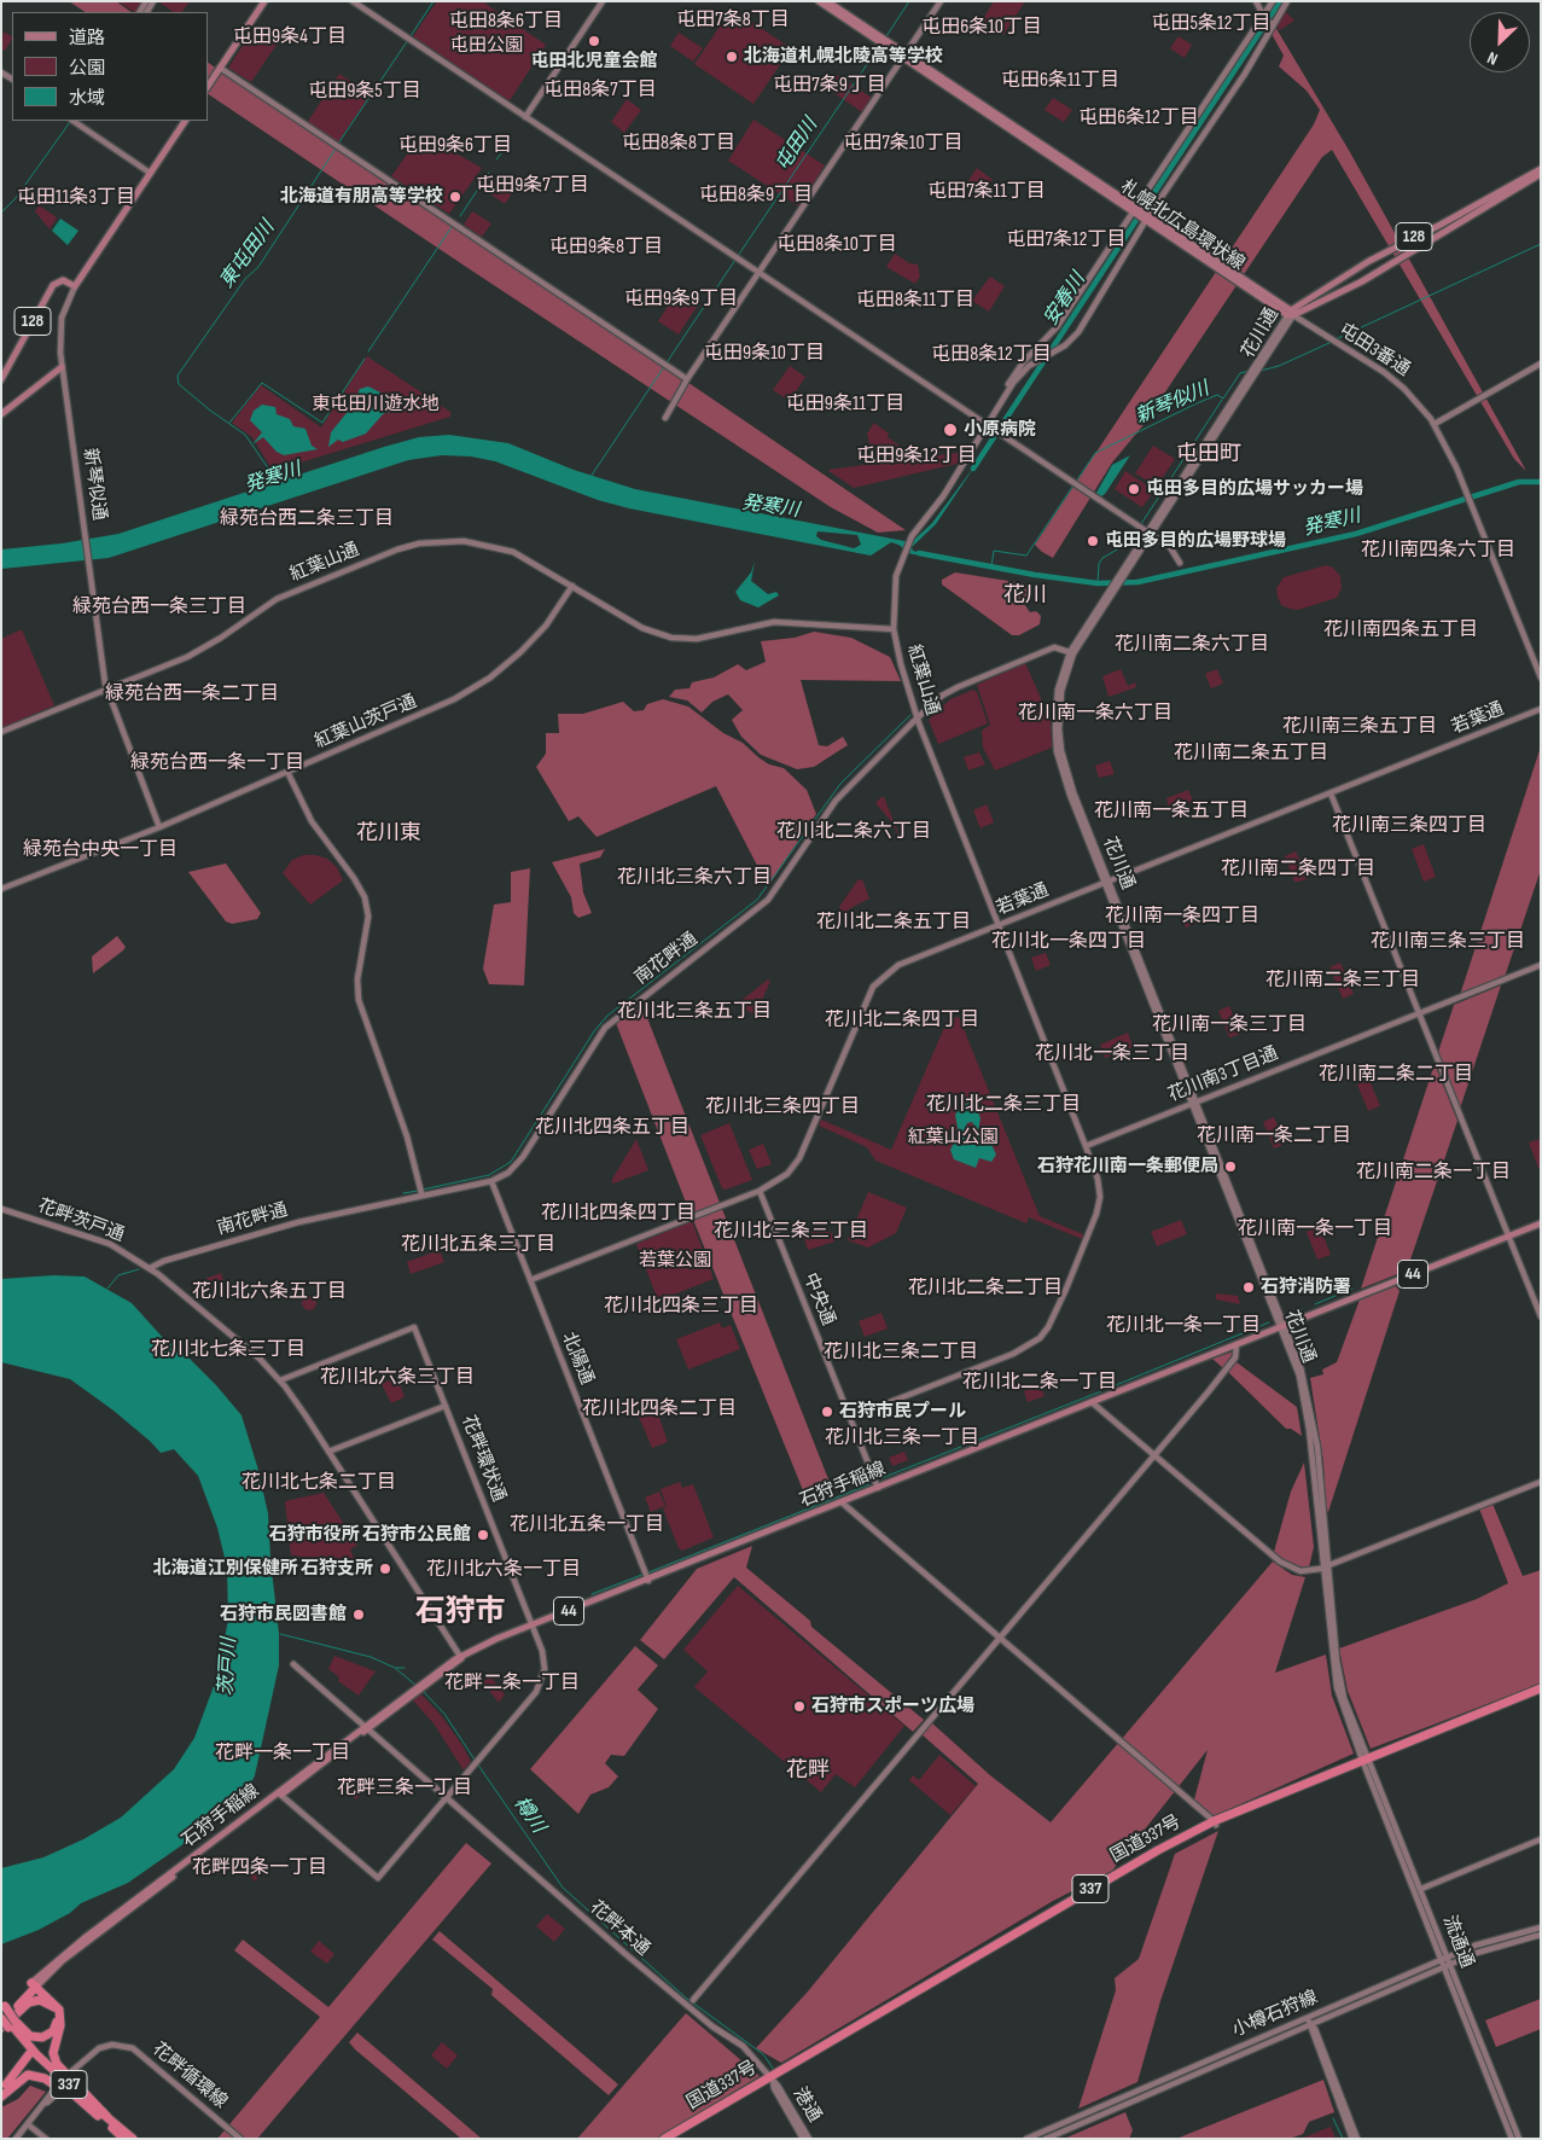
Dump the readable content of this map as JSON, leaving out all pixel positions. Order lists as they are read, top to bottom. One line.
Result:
{"streets":{"highway":["国道337号","337"],"main road":["札幌北広島環状線","128","44","石狩手稲線"],"street":["花川通","屯田3番通","新琴似通","紅葉山通","若葉通","紅葉山茨戸通","南花畔通","花川南3丁目通","花畔茨戸通","中央通","北陽通","花畔環状通","花畔本通","流通通","小樽石狩線","花畔循環線","港通"]},"crossings":[["札幌北広島環状線","128"],["札幌北広島環状線","花川通"],["札幌北広島環状線","屯田3番通"],["128","花川通"],["128","屯田3番通"],["128","新琴似通"],["花川通","屯田3番通"],["花川通","若葉通"],["花川通","南花畔通"],["花川通","花川南3丁目通"],["花川通","石狩手稲線"],["花川通","国道337号"],["花川通","流通通"],["新琴似通","紅葉山通"],["新琴似通","紅葉山茨戸通"],["紅葉山通","若葉通"],["紅葉山通","紅葉山茨戸通"],["紅葉山通","南花畔通"],["紅葉山通","花川南3丁目通"],["紅葉山通","中央通"],["若葉通","中央通"],["若葉通","北陽通"],["南花畔通","花畔茨戸通"],["南花畔通","北陽通"],["花畔茨戸通","花畔環状通"],["花畔茨戸通","石狩手稲線"],["中央通","石狩手稲線"],["北陽通","石狩手稲線"],["花畔環状通","石狩手稲線"],["花畔環状通","花畔本通"],["石狩手稲線","花畔本通"],["国道337号","花畔本通"],["国道337号","流通通"],["国道337号","港通"],["花畔本通","港通"],["流通通","小樽石狩線"]],"districts":["屯田7条8丁目","屯田8条6丁目","屯田5条12丁目","屯田6条10丁目","屯田9条4丁目","屯田6条11丁目","屯田7条9丁目","屯田8条7丁目","屯田9条5丁目","屯田6条12丁目","屯田8条8丁目","屯田7条10丁目","屯田9条6丁目","屯田9条7丁目","屯田7条11丁目","屯田8条9丁目","屯田11条3丁目","屯田7条12丁目","屯田8条10丁目","屯田9条8丁目","屯田9条9丁目","屯田8条11丁目","屯田9条10丁目","屯田8条12丁目","屯田9条11丁目","屯田町","屯田9条12丁目","緑苑台西二条三丁目","花川南四条六丁目","花川","緑苑台西一条三丁目","花川南四条五丁目","花川南二条六丁目","緑苑台西一条二丁目","花川南一条六丁目","花川南三条五丁目","花川南二条五丁目","緑苑台西一条一丁目","花川南一条五丁目","花川南三条四丁目","花川北二条六丁目","花川東","緑苑台中央一丁目","花川南二条四丁目","花川北三条六丁目","花川南一条四丁目","花川北二条五丁目","花川北一条四丁目","花川南三条三丁目","花川南二条三丁目","花川北三条五丁目","花川北二条四丁目","花川南一条三丁目","花川北一条三丁目","花川南二条二丁目","花川北二条三丁目","花川北三条四丁目","花川北四条五丁目","花川南一条二丁目","花川南二条一丁目","花川北四条四丁目","花川南一条一丁目","花川北三条三丁目","花川北五条三丁目","花川北二条二丁目","花川北六条五丁目","花川北四条三丁目","花川北一条一丁目","花川北七条三丁目","花川北三条二丁目","花川北六条三丁目","花川北二条一丁目","花川北四条二丁目","花川北三条一丁目","花川北七条二丁目","花川北五条一丁目","花川北六条一丁目","石狩市","花畔二条一丁目","花畔一条一丁目","花畔","花畔三条一丁目","花畔四条一丁目"],"water":["屯田川","東屯田川","安春川","新琴似川","発寒川","茨戸川","樽川"],"parks":["屯田公園","東屯田川遊水地","紅葉山公園","若葉公園"],"places":["屯田北児童会館","北海道札幌北陵高等学校","北海道有朋高等学校","小原病院","屯田多目的広場サッカー場","屯田多目的広場野球場","石狩花川南一条郵便局","石狩消防署","石狩市民プール","石狩市役所 石狩市公民館","北海道江別保健所 石狩支所","石狩市民図書館","石狩市スポーツ広場"],"legend":["道路","公園","水域"],"north":"bottom left"}
